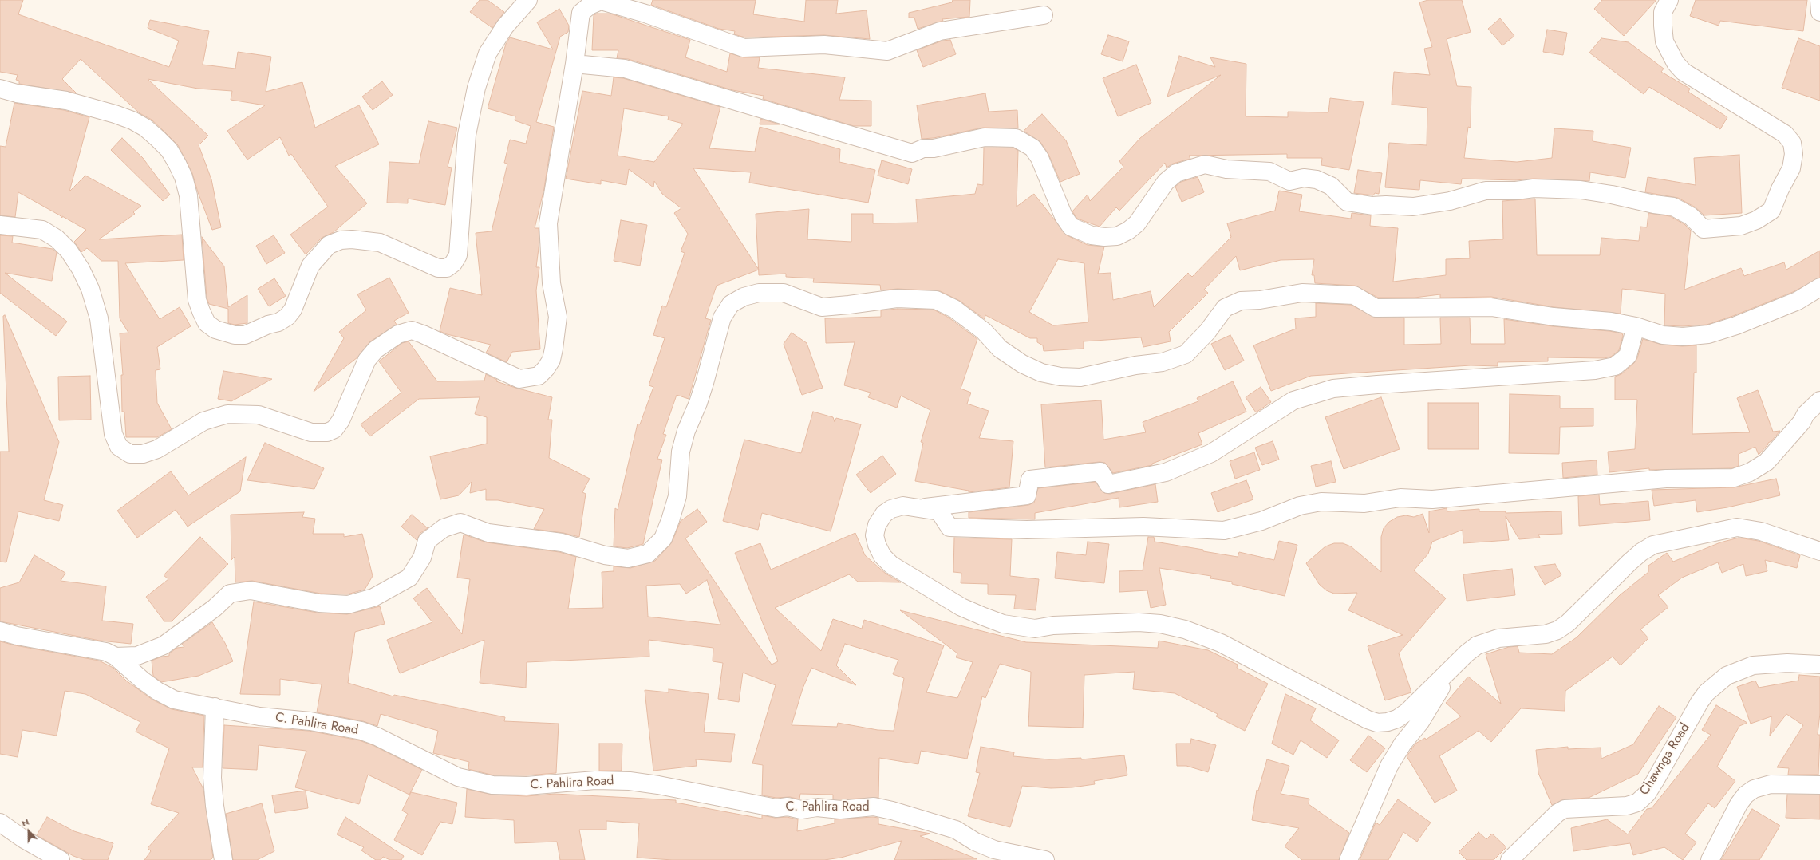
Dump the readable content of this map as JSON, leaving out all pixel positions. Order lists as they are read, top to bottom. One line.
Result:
{"streets":{"street":["C. Pahlira Road","Chawnga Road"]},"north":"top"}
